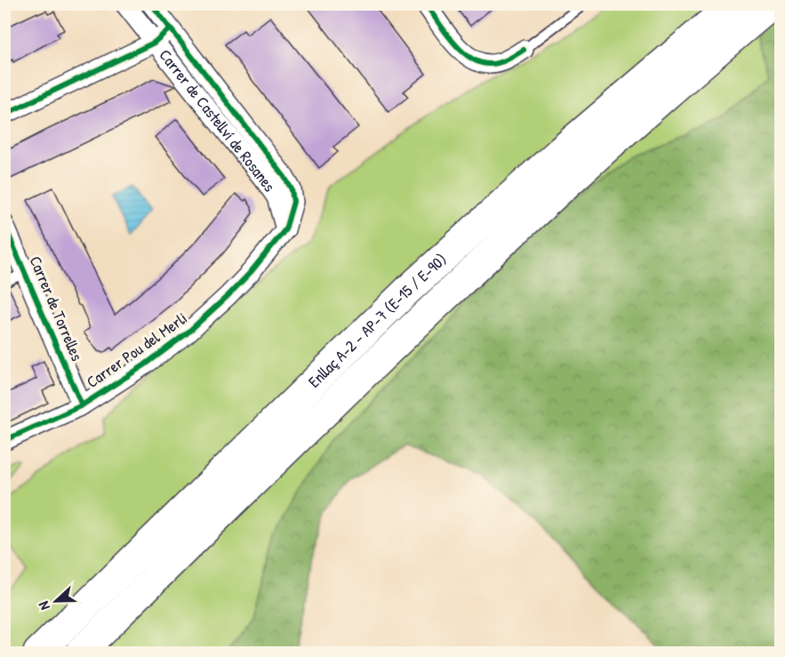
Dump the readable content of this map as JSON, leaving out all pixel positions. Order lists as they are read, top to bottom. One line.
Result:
{"streets":{"highway":["Enllaç A-2 - AP-7 (E-15 / E-90)"],"street":["Carrer de Castellví de Rosanes","Carrer de Torrelles","Carrer Pou del Merli"]},"crossings":[["Carrer de Castellví de Rosanes","Carrer Pou del Merli"],["Carrer de Torrelles","Carrer Pou del Merli"]],"north":"left"}
